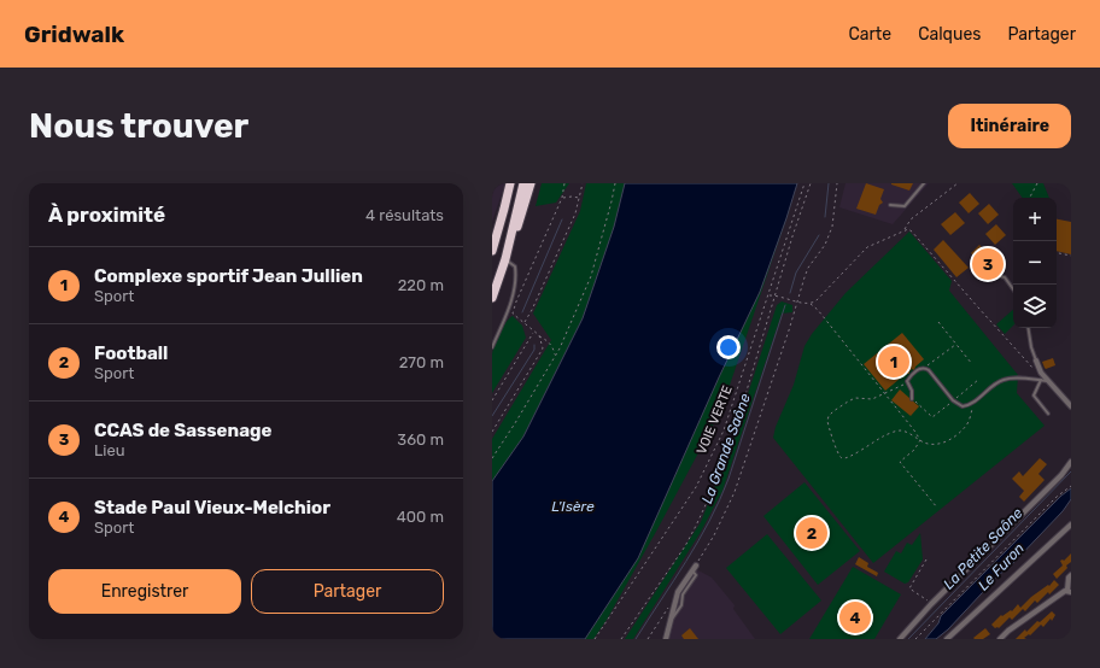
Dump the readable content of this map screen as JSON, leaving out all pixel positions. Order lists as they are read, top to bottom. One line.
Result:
{"streets":{"path":["VOIE VERTE"]},"water":["La Grande Saône","L'Isère","La Petite Saône","Le Furon"],"page":{"header":"Gridwalk","nav":["Carte","Calques","Partager"],"buttons":["Itinéraire",["Enregistrer","Partager"]],"title":"Nous trouver","heading":["À proximité","4 résultats"],"map_buttons":["+","−"],"list":[{"mark":"1","name":"Complexe sportif Jean Jullien","note":"Sport","value":"220 m"},{"mark":"2","name":"Football","note":"Sport","value":"270 m"},{"mark":"3","name":"CCAS de Sassenage","note":"Lieu","value":"360 m"},{"mark":"4","name":"Stade Paul Vieux-Melchior","note":"Sport","value":"400 m"}],"pins":["3","1","2","4"]}}
